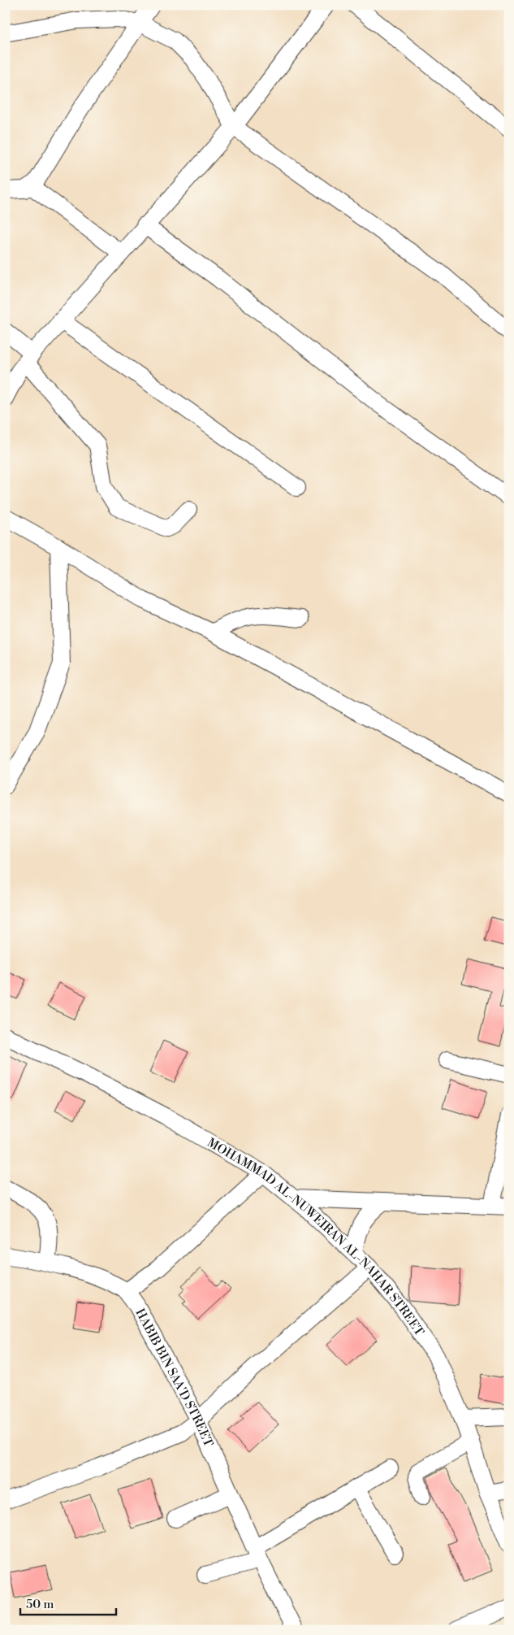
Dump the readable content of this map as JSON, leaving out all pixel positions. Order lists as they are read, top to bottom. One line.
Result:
{"streets":{"street":["MOHAMMAD AL-NUWEIRAN AL-NAHAR STREET","HABIB BIN SAA'D STREET"]},"scale_bar":"50 m"}
